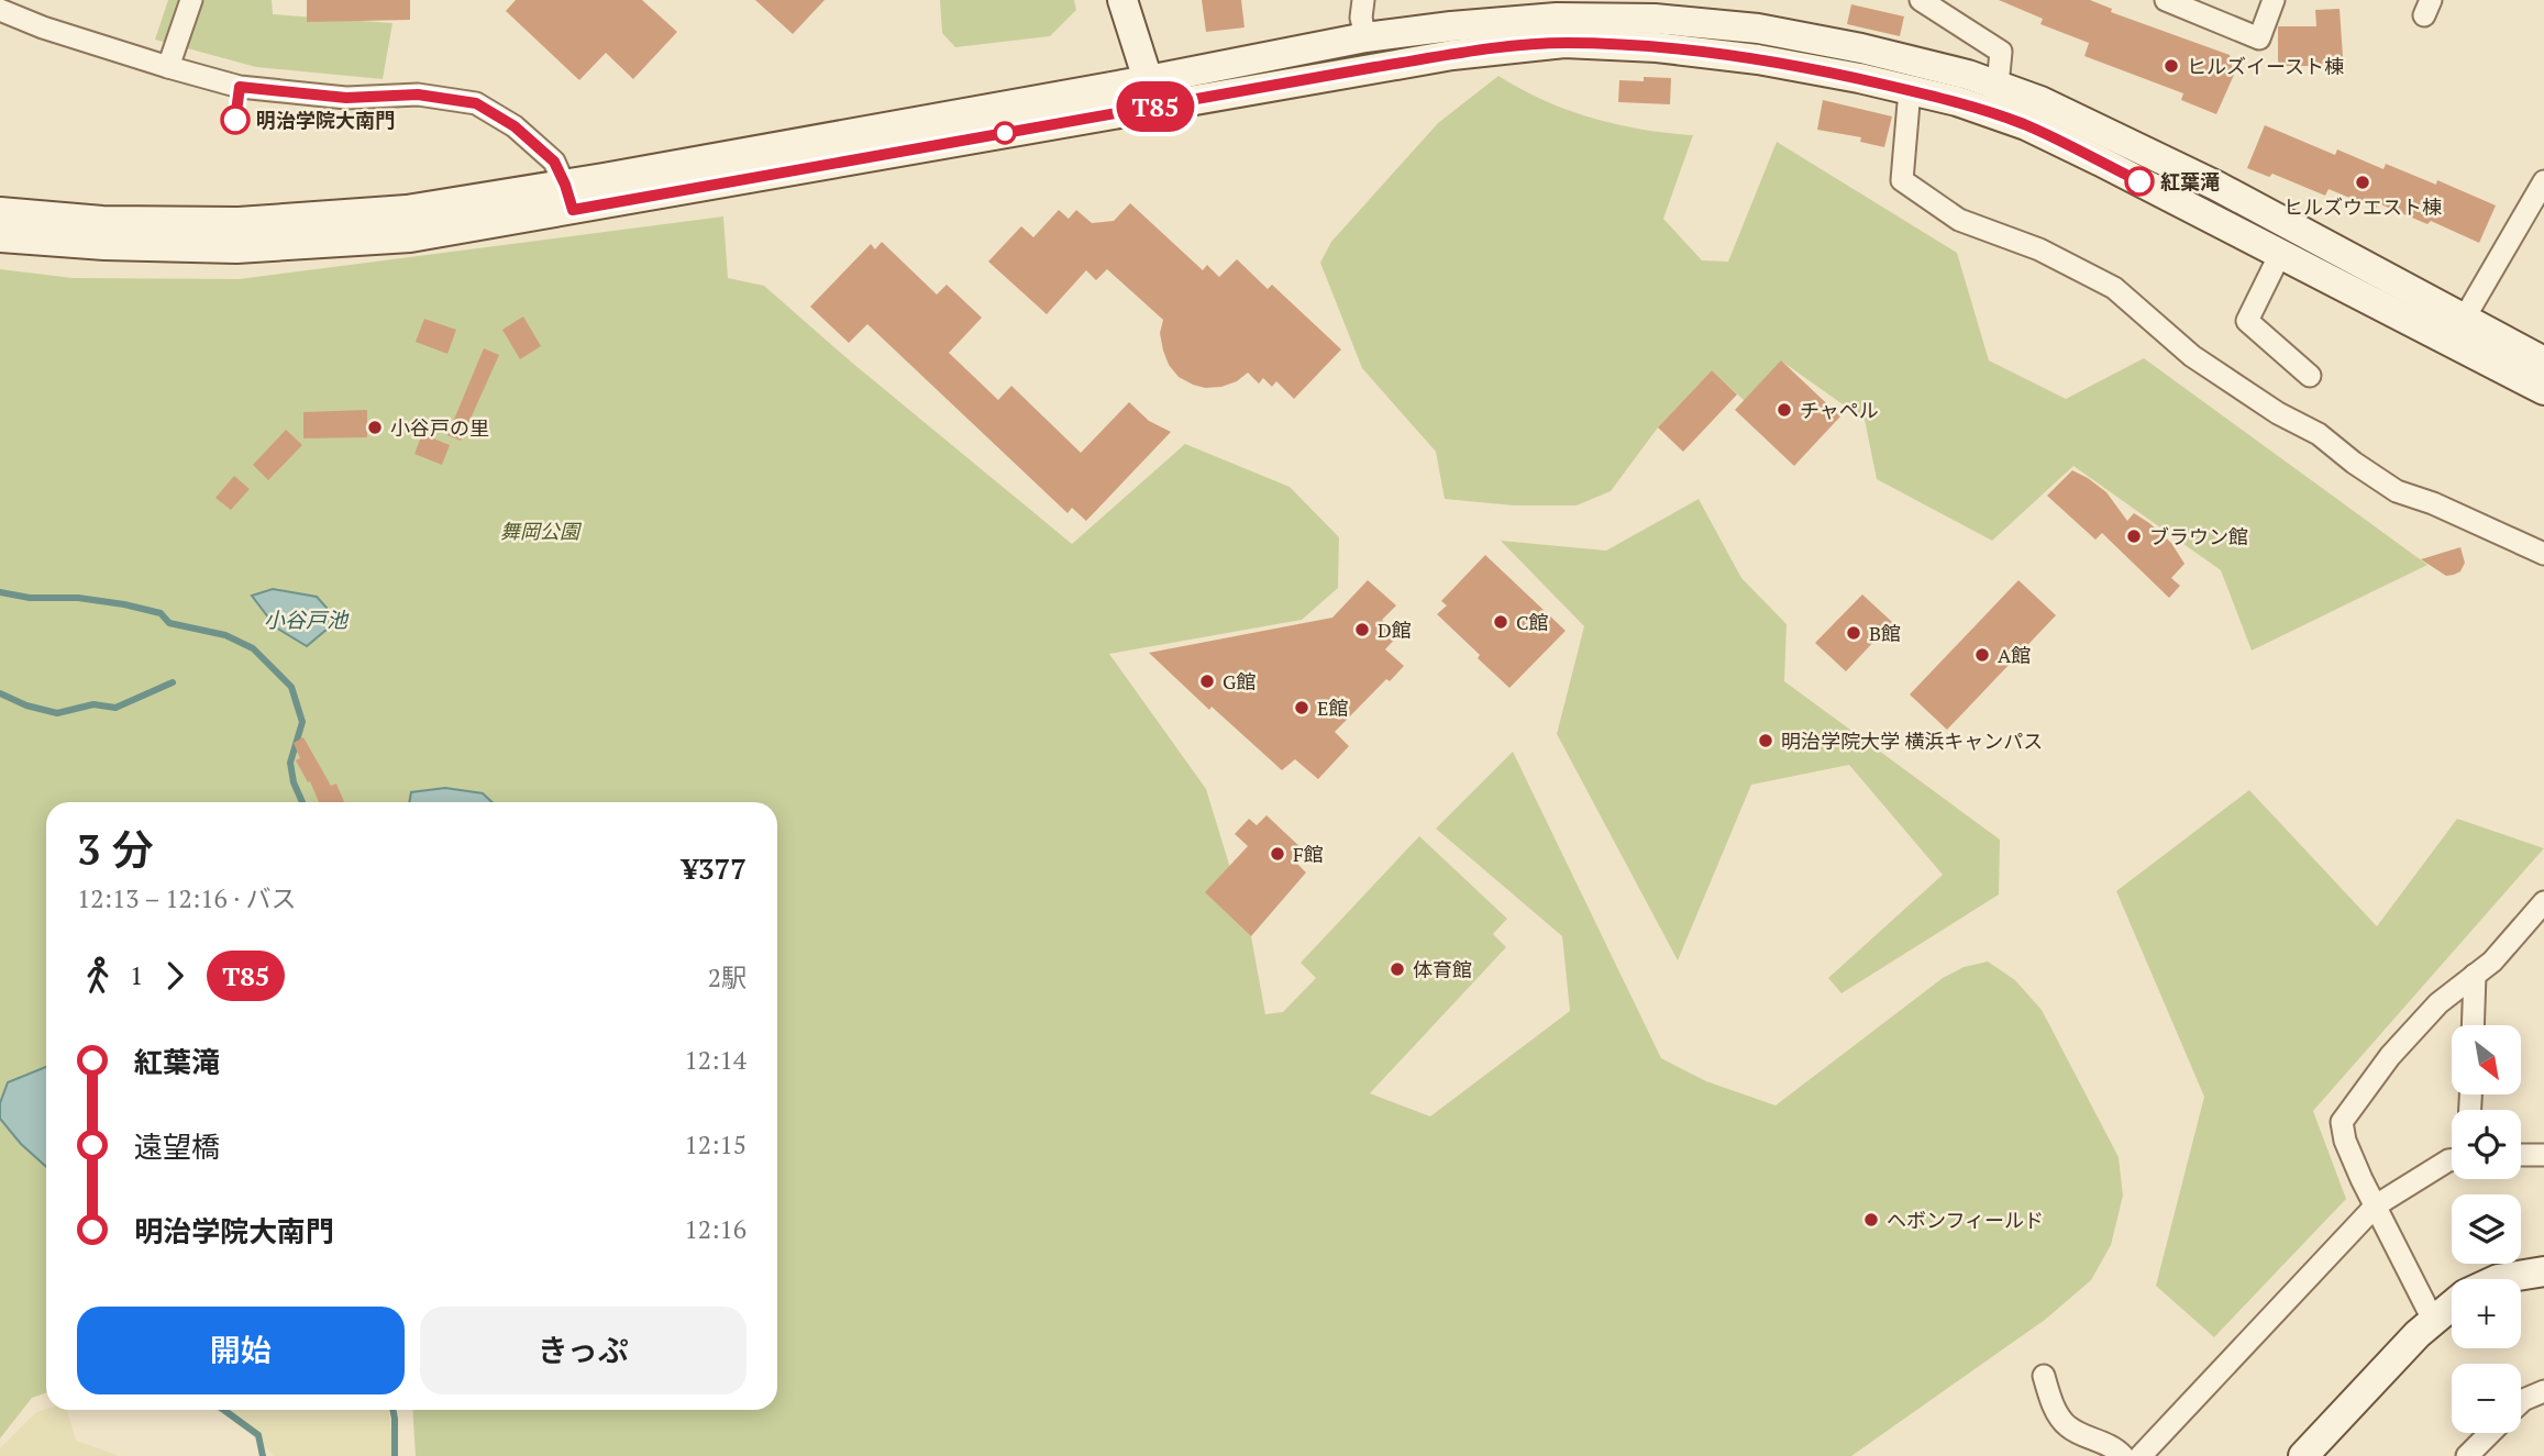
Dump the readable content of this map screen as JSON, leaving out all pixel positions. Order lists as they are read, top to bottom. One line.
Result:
{"water":["小谷戸池"],"parks":["舞岡公園"],"places":["ヒルズイースト棟","明治学院大南門","紅葉滝","ヒルズウエスト棟","チャペル","小谷戸の里","ブラウン館","C館","D館","B館","A館","G館","E館","明治学院大学 横浜キャンパス","F館","体育館","ヘボンフィールド"],"lines":["bus line T85"],"north":"bottom right","page":{"on_map":"T85","heading":["3 分","12:13 – 12:16 · バス","¥377"],"legs":["1","T85","2駅"],"list":[{"name":"紅葉滝","value":"12:14"},{"name":"遠望橋","value":"12:15"},{"name":"明治学院大南門","value":"12:16"}],"map_buttons":["+","−"],"buttons":["開始","きっぷ"]}}
